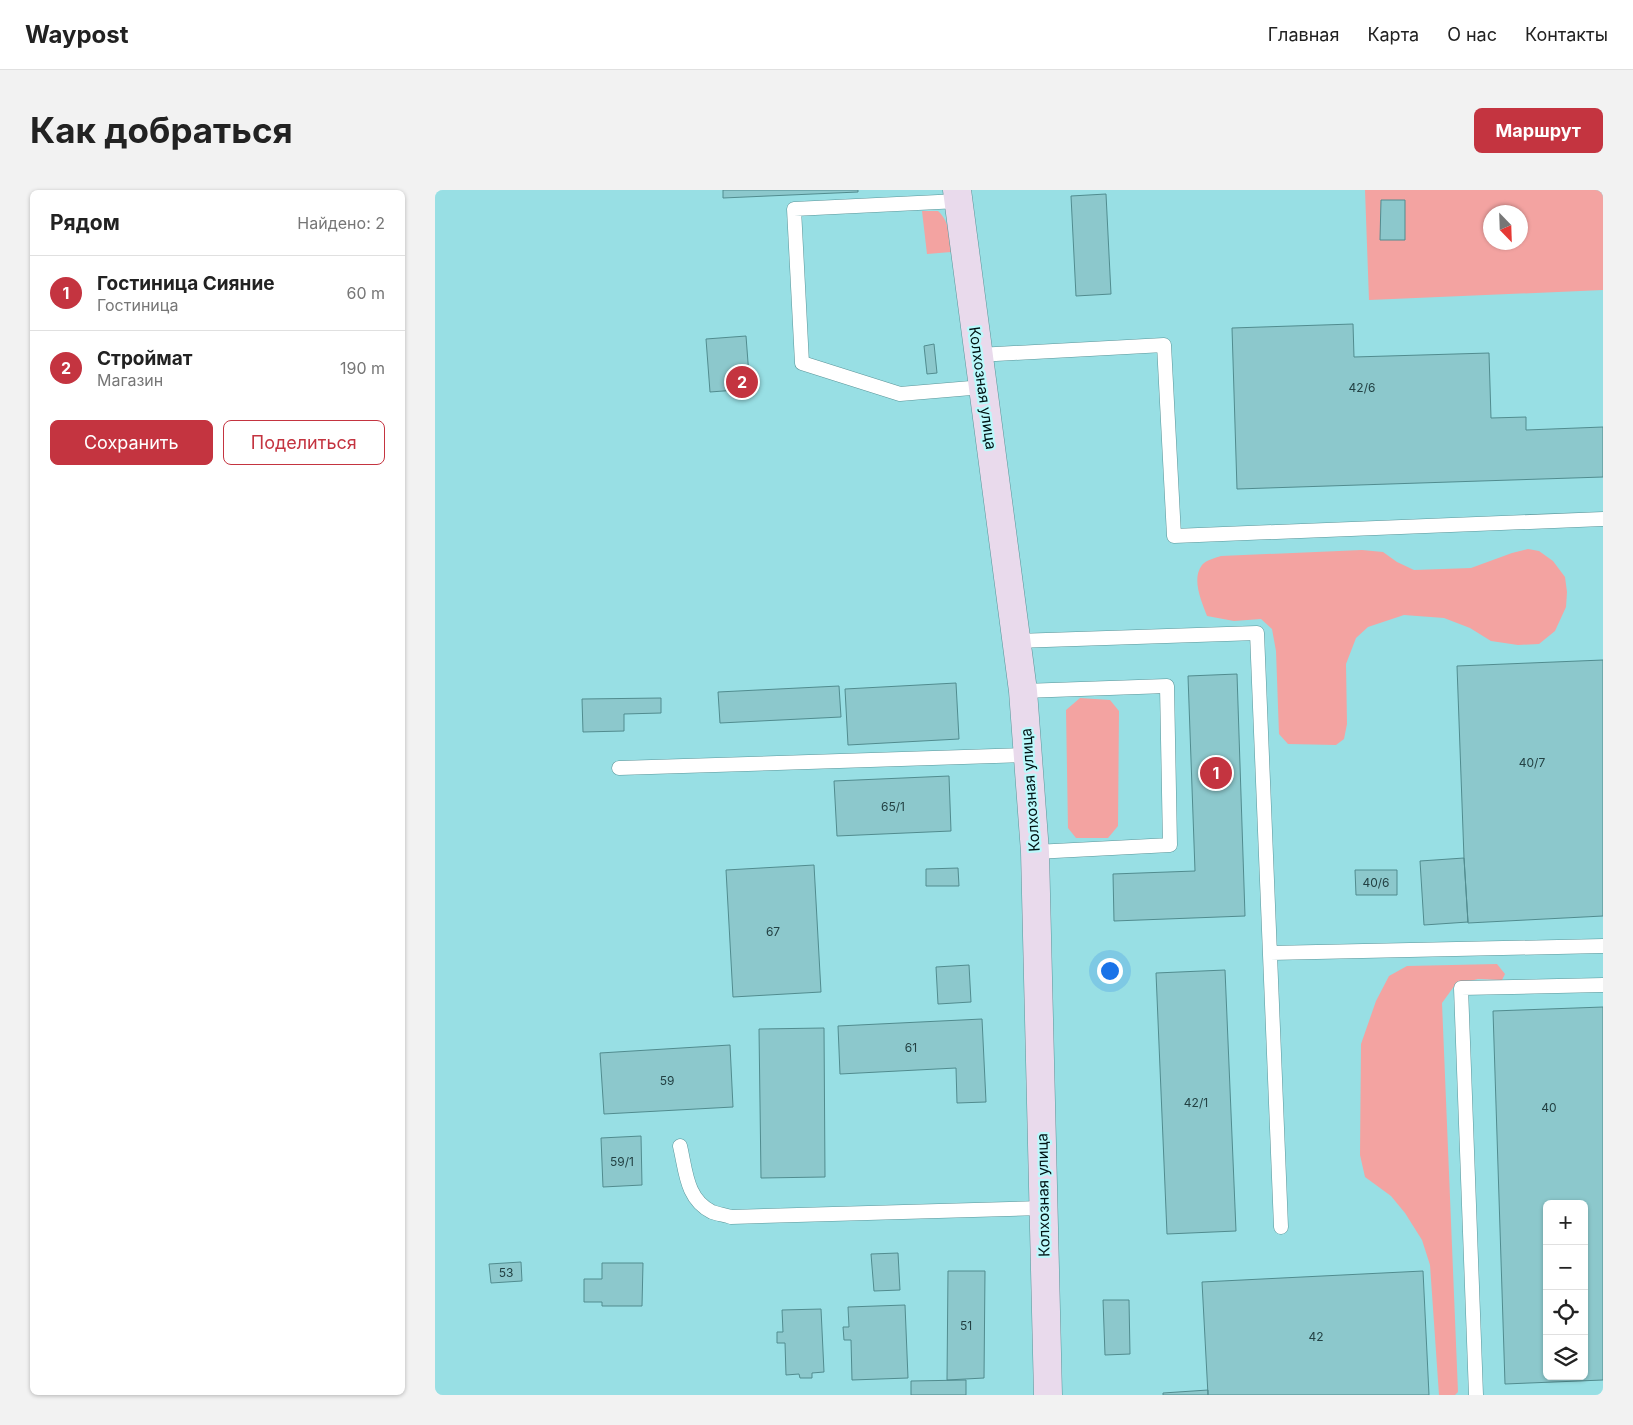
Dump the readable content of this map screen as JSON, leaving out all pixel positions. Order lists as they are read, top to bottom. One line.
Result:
{"streets":{"street":["Колхозная улица"]},"house_numbers":["42/6","40/7","65/1","40/6","67","61","59","42/1","40","59/1","53","51","42"],"north":"bottom right","page":{"header":"Waypost","nav":["Главная","Карта","О нас","Контакты"],"buttons":["Маршрут",["Сохранить","Поделиться"]],"title":"Как добраться","heading":["Рядом","Найдено: 2"],"list":[{"mark":"1","name":"Гостиница Сияние","note":"Гостиница","value":"60 m"},{"mark":"2","name":"Строймат","note":"Магазин","value":"190 m"}],"pins":["2","1"],"map_buttons":["+","−"]}}
